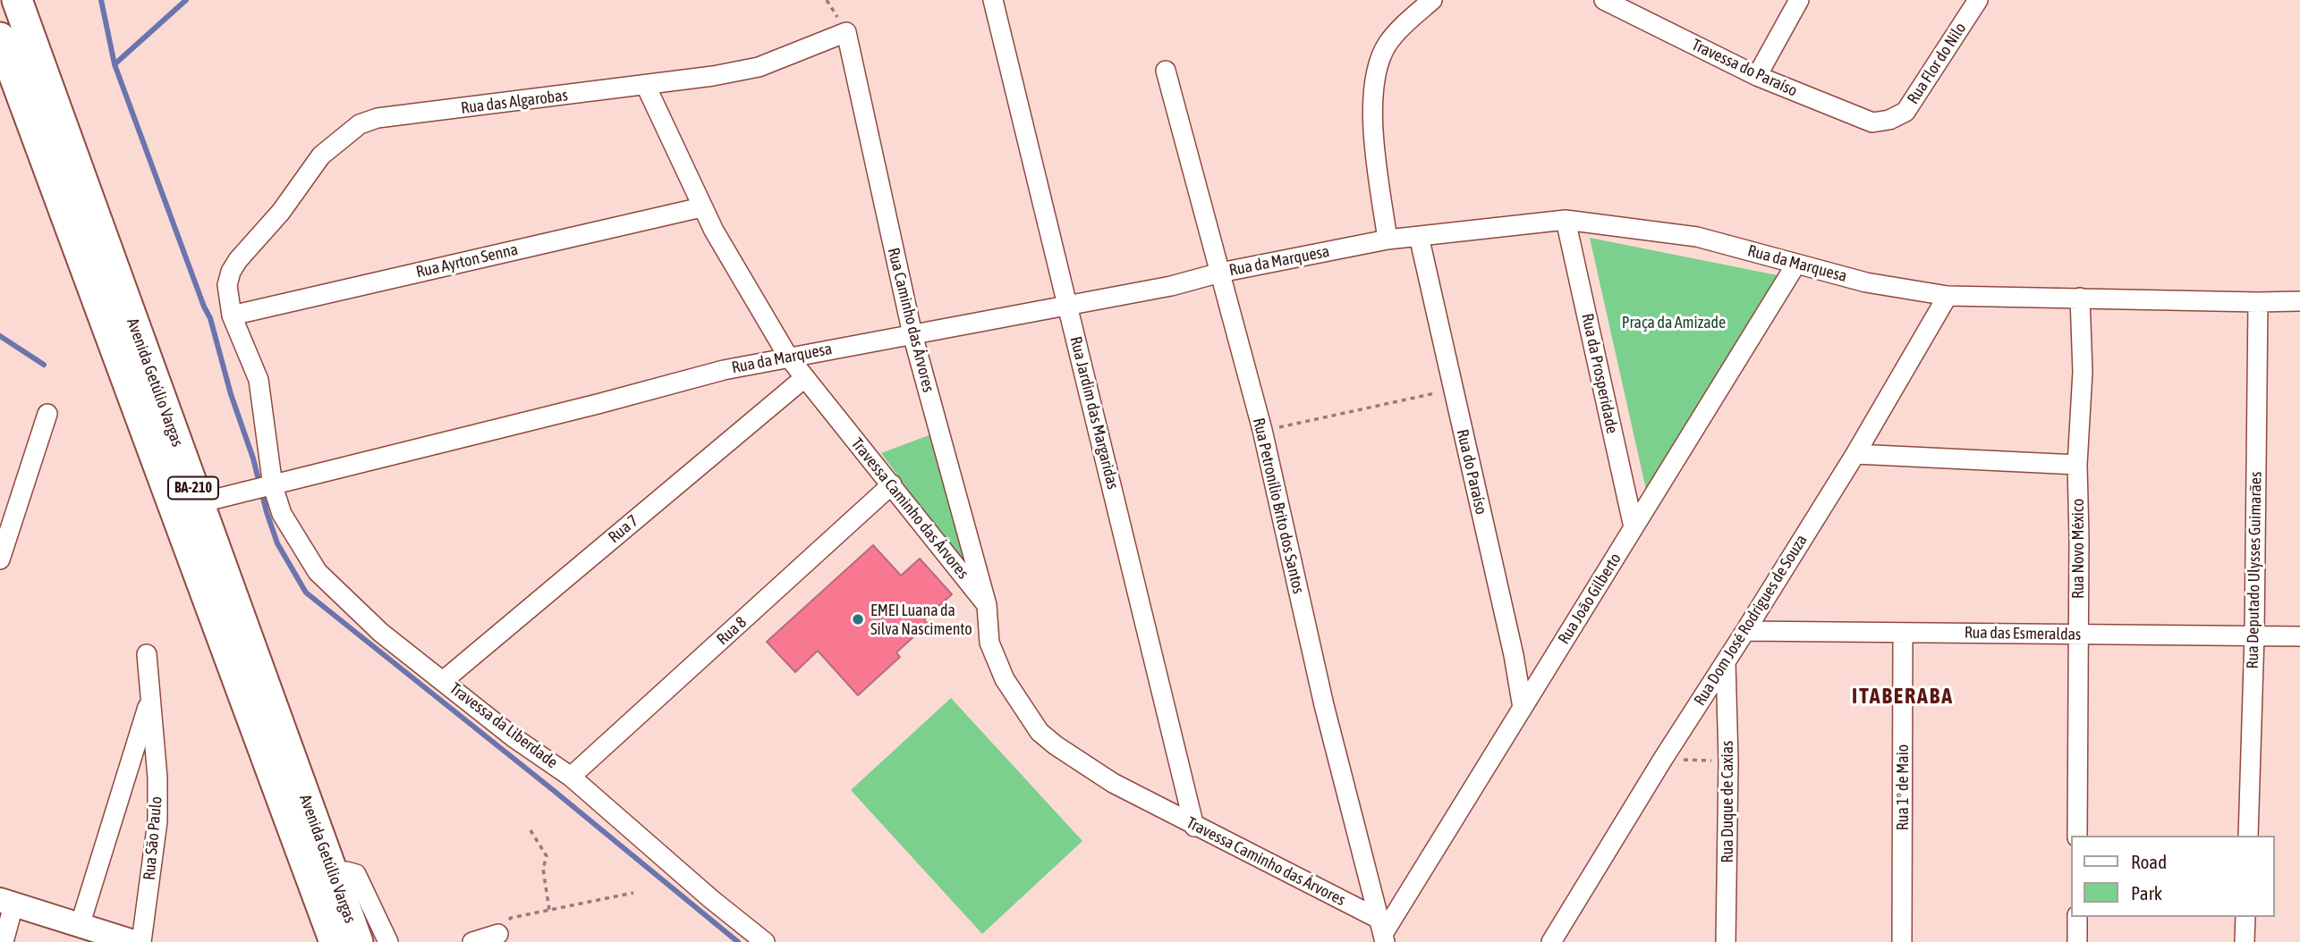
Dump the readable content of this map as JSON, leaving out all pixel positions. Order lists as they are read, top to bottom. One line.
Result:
{"streets":{"main road":["Avenida Getúlio Vargas","BA-210"],"street":["Rua Flor do Nilo","Travessa do Paraíso","Rua das Algarobas","Rua Ayrton Senna","Rua da Marquesa","Rua Caminho das Árvores","Rua da Prosperidade","Rua Jardim das Margaridas","Rua do Paraíso","Rua Petronílio Brito dos Santos","Travessa Caminho das Árvores","Rua 7","Rua Novo México","Rua Deputado Ulysses Guimarães","Rua João Gilberto","Rua Dom José Rodrigues de Souza","Rua 8","Rua das Esmeraldas","Travessa da Liberdade","Rua 1º de Maio","Rua Duque de Caxias","Rua São Paulo"]},"crossings":[["Rua Flor do Nilo","Travessa do Paraíso"],["Rua das Algarobas","Rua Caminho das Árvores"],["Rua das Algarobas","Travessa Caminho das Árvores"],["Rua das Algarobas","Travessa da Liberdade"],["Rua Ayrton Senna","Travessa Caminho das Árvores"],["Rua Ayrton Senna","Travessa da Liberdade"],["Rua da Marquesa","Rua Caminho das Árvores"],["Rua da Marquesa","Rua da Prosperidade"],["Rua da Marquesa","Avenida Getúlio Vargas"],["Rua da Marquesa","Rua Jardim das Margaridas"],["Rua da Marquesa","Rua do Paraíso"],["Rua da Marquesa","Rua Petronílio Brito dos Santos"],["Rua da Marquesa","Travessa Caminho das Árvores"],["Rua da Marquesa","Rua Novo México"],["Rua da Marquesa","Rua Deputado Ulysses Guimarães"],["Rua da Marquesa","Rua João Gilberto"],["Rua da Marquesa","Rua Dom José Rodrigues de Souza"],["Rua da Marquesa","Travessa da Liberdade"],["Rua Caminho das Árvores","Travessa Caminho das Árvores"],["Rua da Prosperidade","Rua João Gilberto"],["Rua Jardim das Margaridas","Travessa Caminho das Árvores"],["Rua do Paraíso","Rua João Gilberto"],["Rua Petronílio Brito dos Santos","Travessa Caminho das Árvores"],["Rua Petronílio Brito dos Santos","Rua João Gilberto"],["Travessa Caminho das Árvores","Rua 7"],["Travessa Caminho das Árvores","Rua João Gilberto"],["Travessa Caminho das Árvores","Rua 8"],["Rua 7","Travessa da Liberdade"],["Rua Novo México","Rua das Esmeraldas"],["Rua Deputado Ulysses Guimarães","Rua das Esmeraldas"],["Rua Dom José Rodrigues de Souza","Rua das Esmeraldas"],["Rua Dom José Rodrigues de Souza","Rua Duque de Caxias"],["Rua 8","Travessa da Liberdade"],["Rua das Esmeraldas","Rua 1º de Maio"]],"districts":["ITABERABA"],"parks":["Praça da Amizade"],"places":["EMEI Luana da Silva Nascimento"],"legend":["Road","Park"]}
